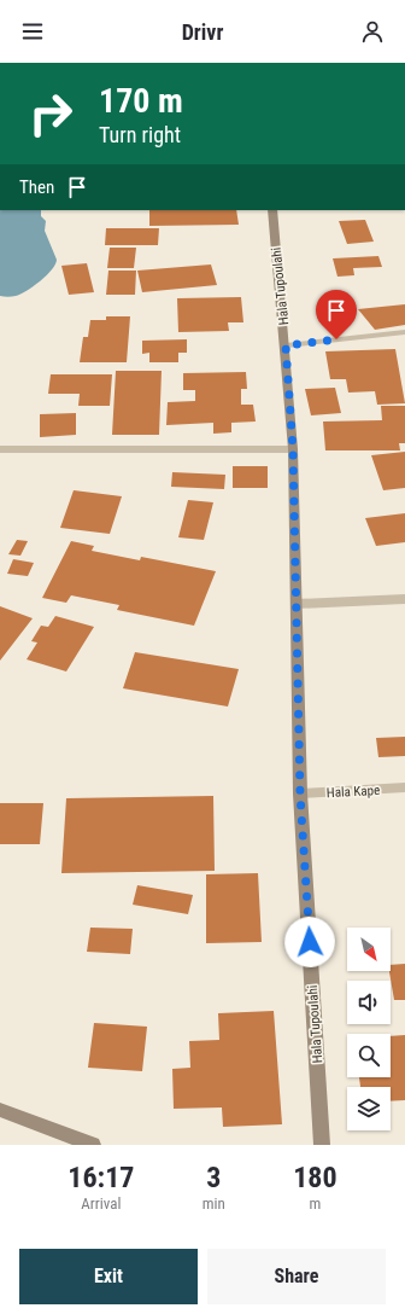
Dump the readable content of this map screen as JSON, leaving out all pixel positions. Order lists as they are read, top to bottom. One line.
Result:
{"streets":{"street":["Hala Tupoulahi","Hala Kape"]},"crossings":[["Hala Tupoulahi","Hala Kape"]],"north":"bottom right","page":{"header":"Drivr","turn":["170 m","Turn right"],"then":"Then","eta":["16:17","Arrival","3","min","180","m"],"buttons":["Exit","Share"]}}
